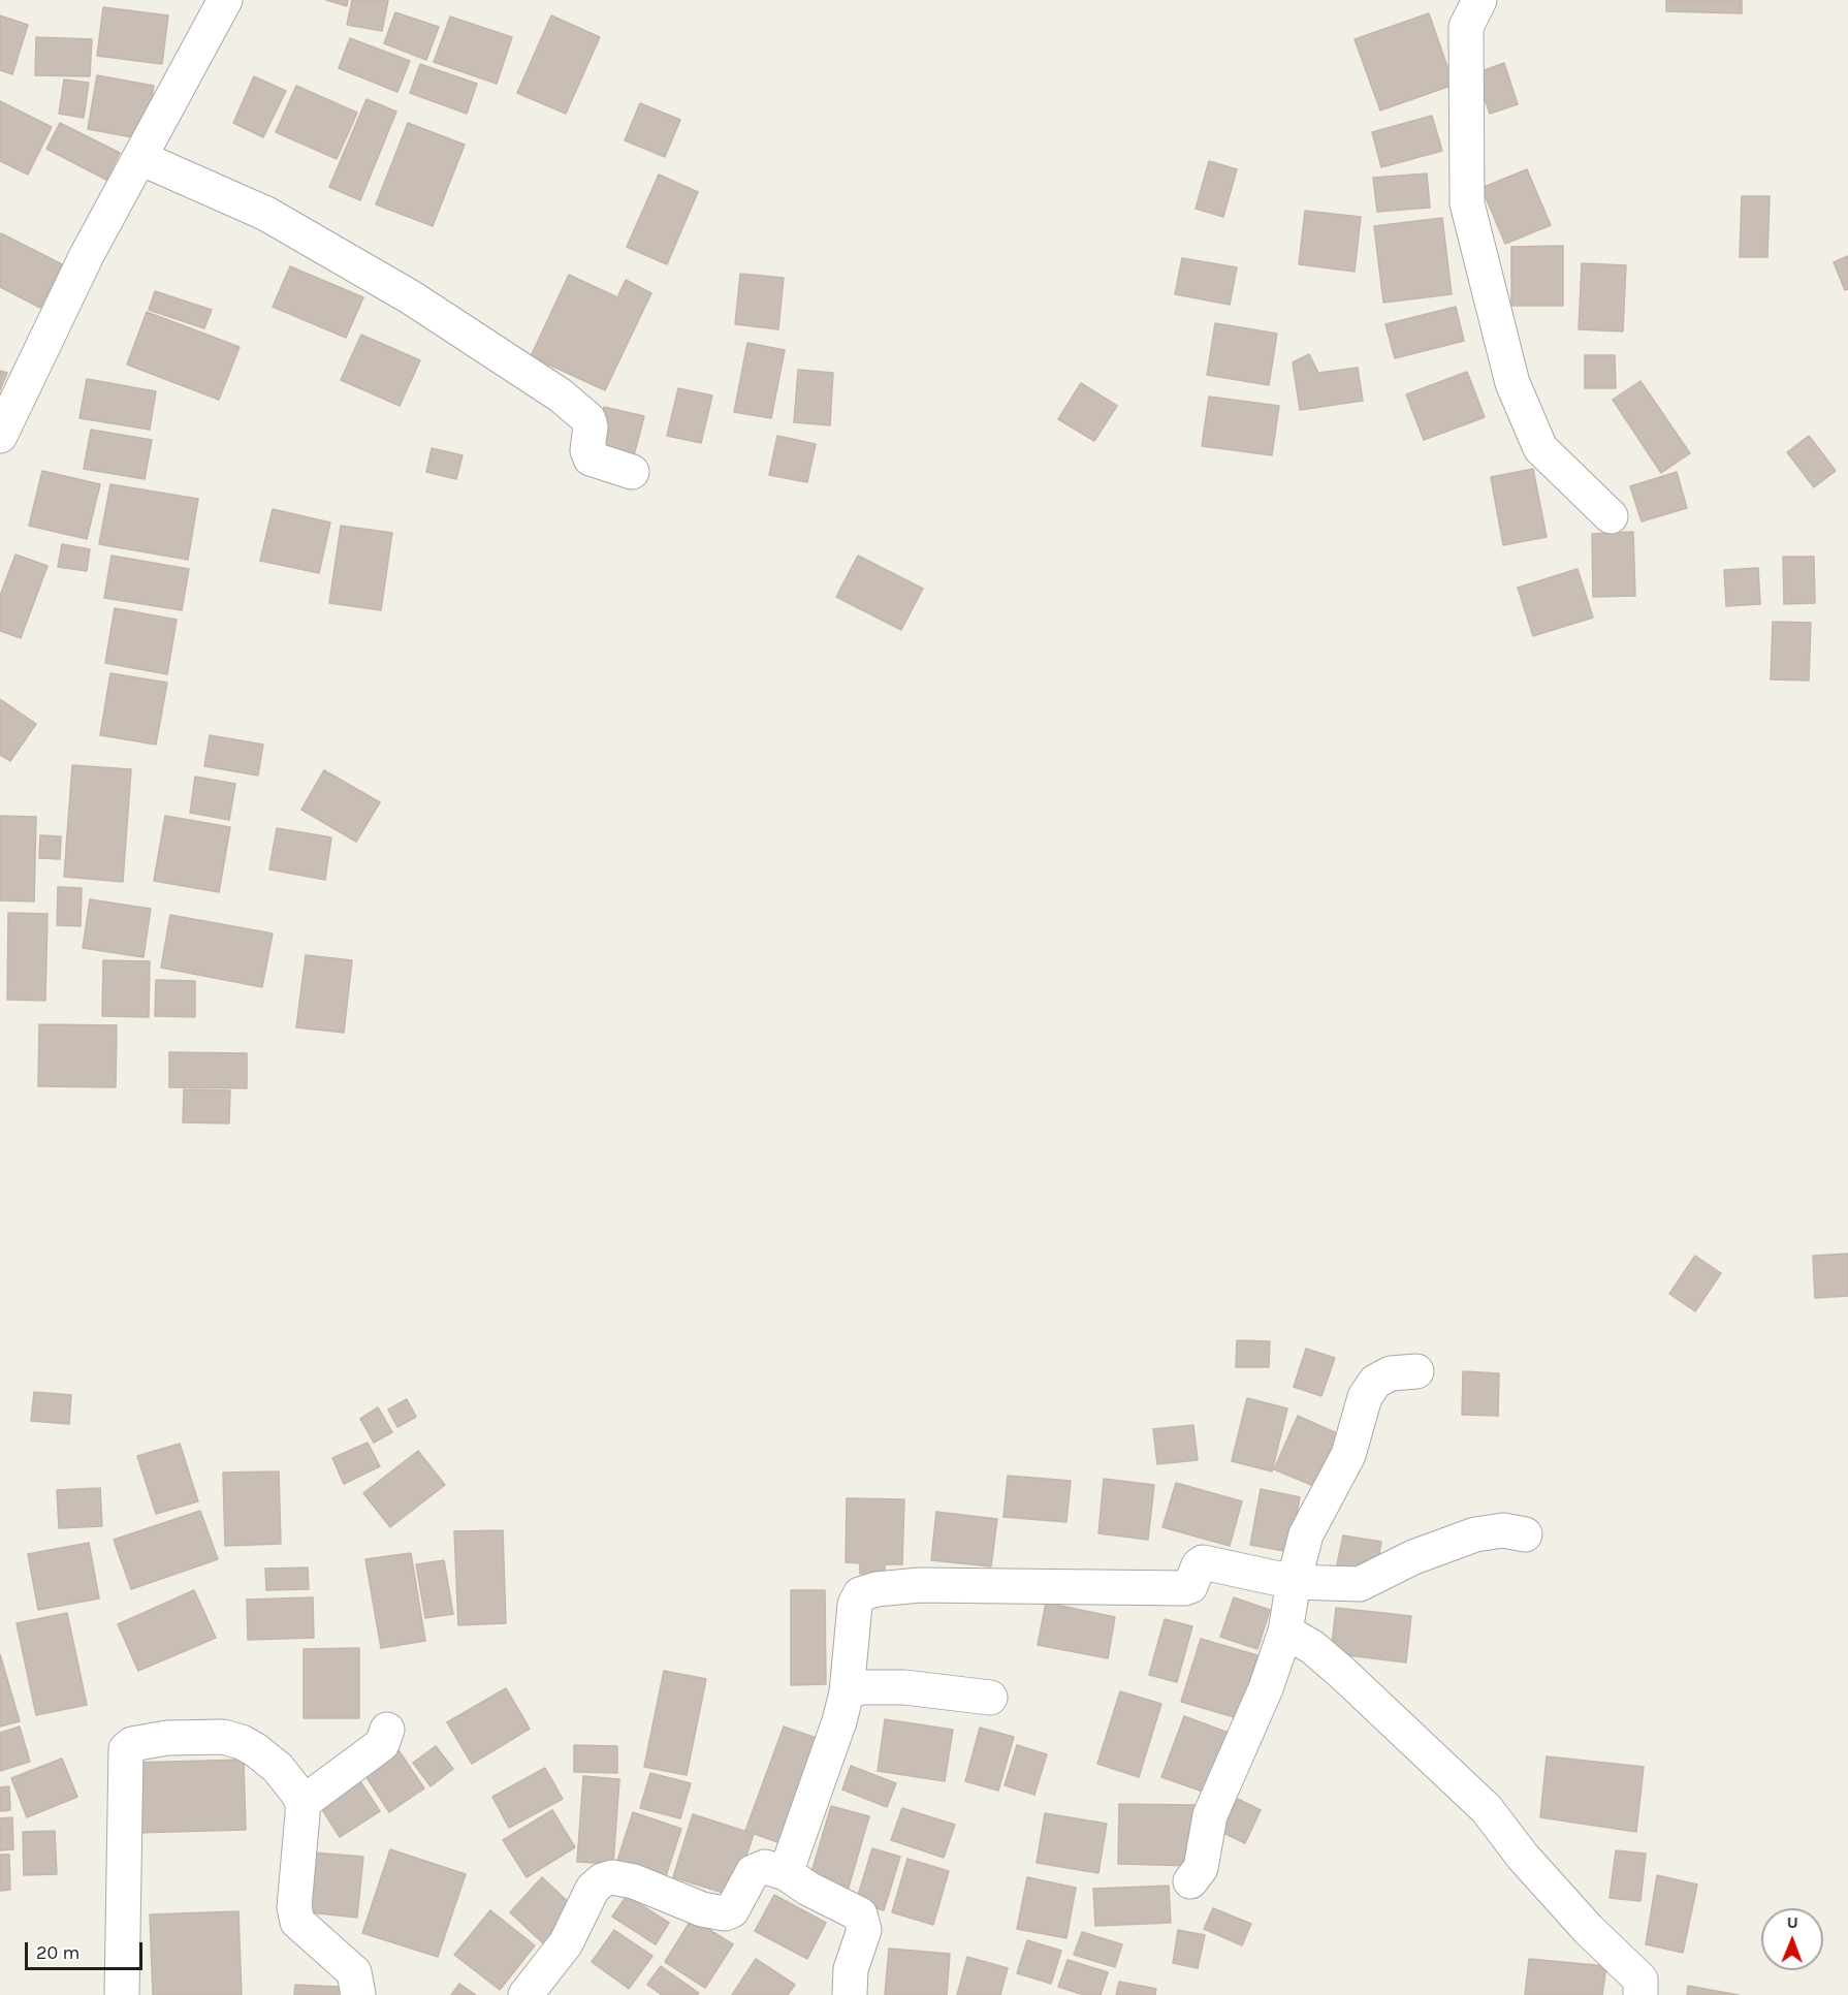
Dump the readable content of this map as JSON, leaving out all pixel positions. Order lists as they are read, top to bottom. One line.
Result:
{"scale_bar":"20 m","north":"top"}
